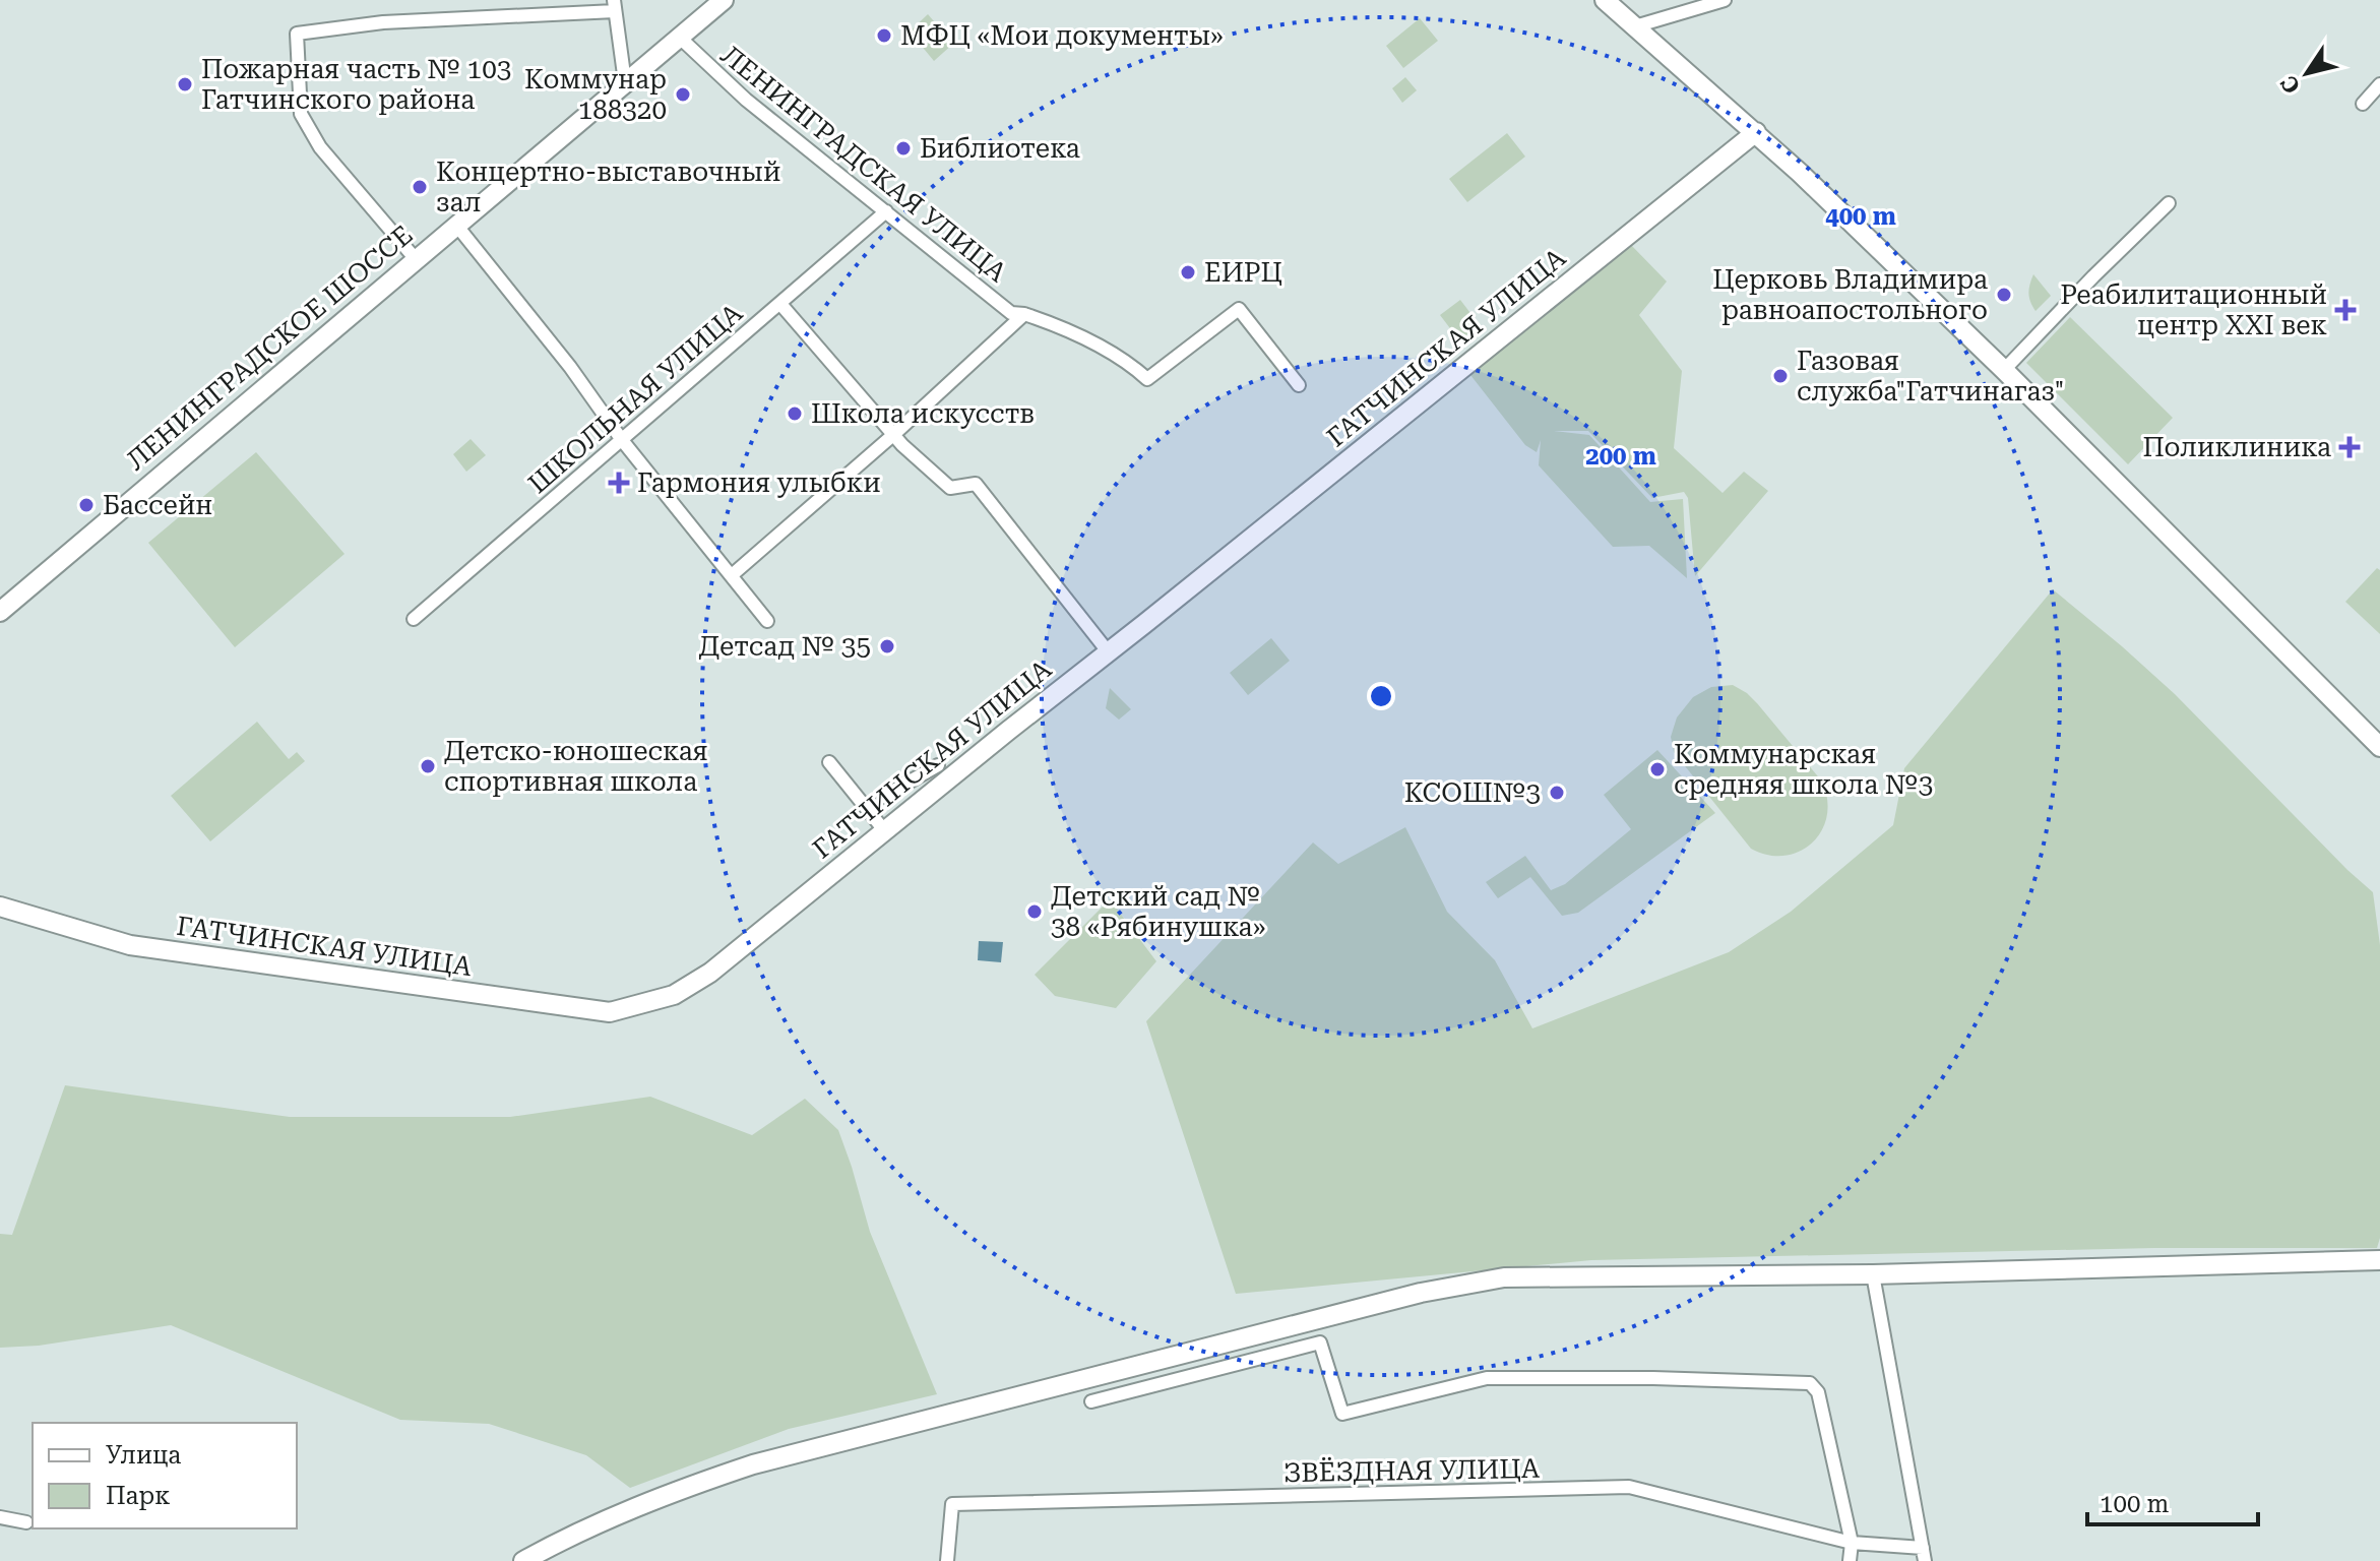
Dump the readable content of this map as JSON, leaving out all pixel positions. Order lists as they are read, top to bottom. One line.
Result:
{"streets":{"main road":["ЛЕНИНГРАДСКОЕ ШОССЕ","ГАТЧИНСКАЯ УЛИЦА"],"street":["ЛЕНИНГРАДСКАЯ УЛИЦА","ШКОЛЬНАЯ УЛИЦА","ЗВЁЗДНАЯ УЛИЦА"]},"crossings":[["ЛЕНИНГРАДСКАЯ УЛИЦА","ЛЕНИНГРАДСКОЕ ШОССЕ"],["ЛЕНИНГРАДСКАЯ УЛИЦА","ШКОЛЬНАЯ УЛИЦА"]],"places":{"other":["МФЦ «Мои документы»","Пожарная часть № 103 Гатчинского района","Коммунар 188320","Библиотека","Концертно-выставочный зал","ЕИРЦ","Церковь Владимира равноапостольного","Газовая служба\"Гатчинагаз\"","Школа искусств","Бассейн","Детсад № 35","Детско-юношеская спортивная школа","Коммунарская средняя школа №3","КСОШ№3","Детский сад № 38 «Рябинушка»"],"health":["Реабилитационный центр ХХI век","Поликлиника","Гармония улыбки"]},"legend":["Улица","Парк"],"scale_bar":"100 m","north":"bottom left","rings":["400 m","200 m"]}
